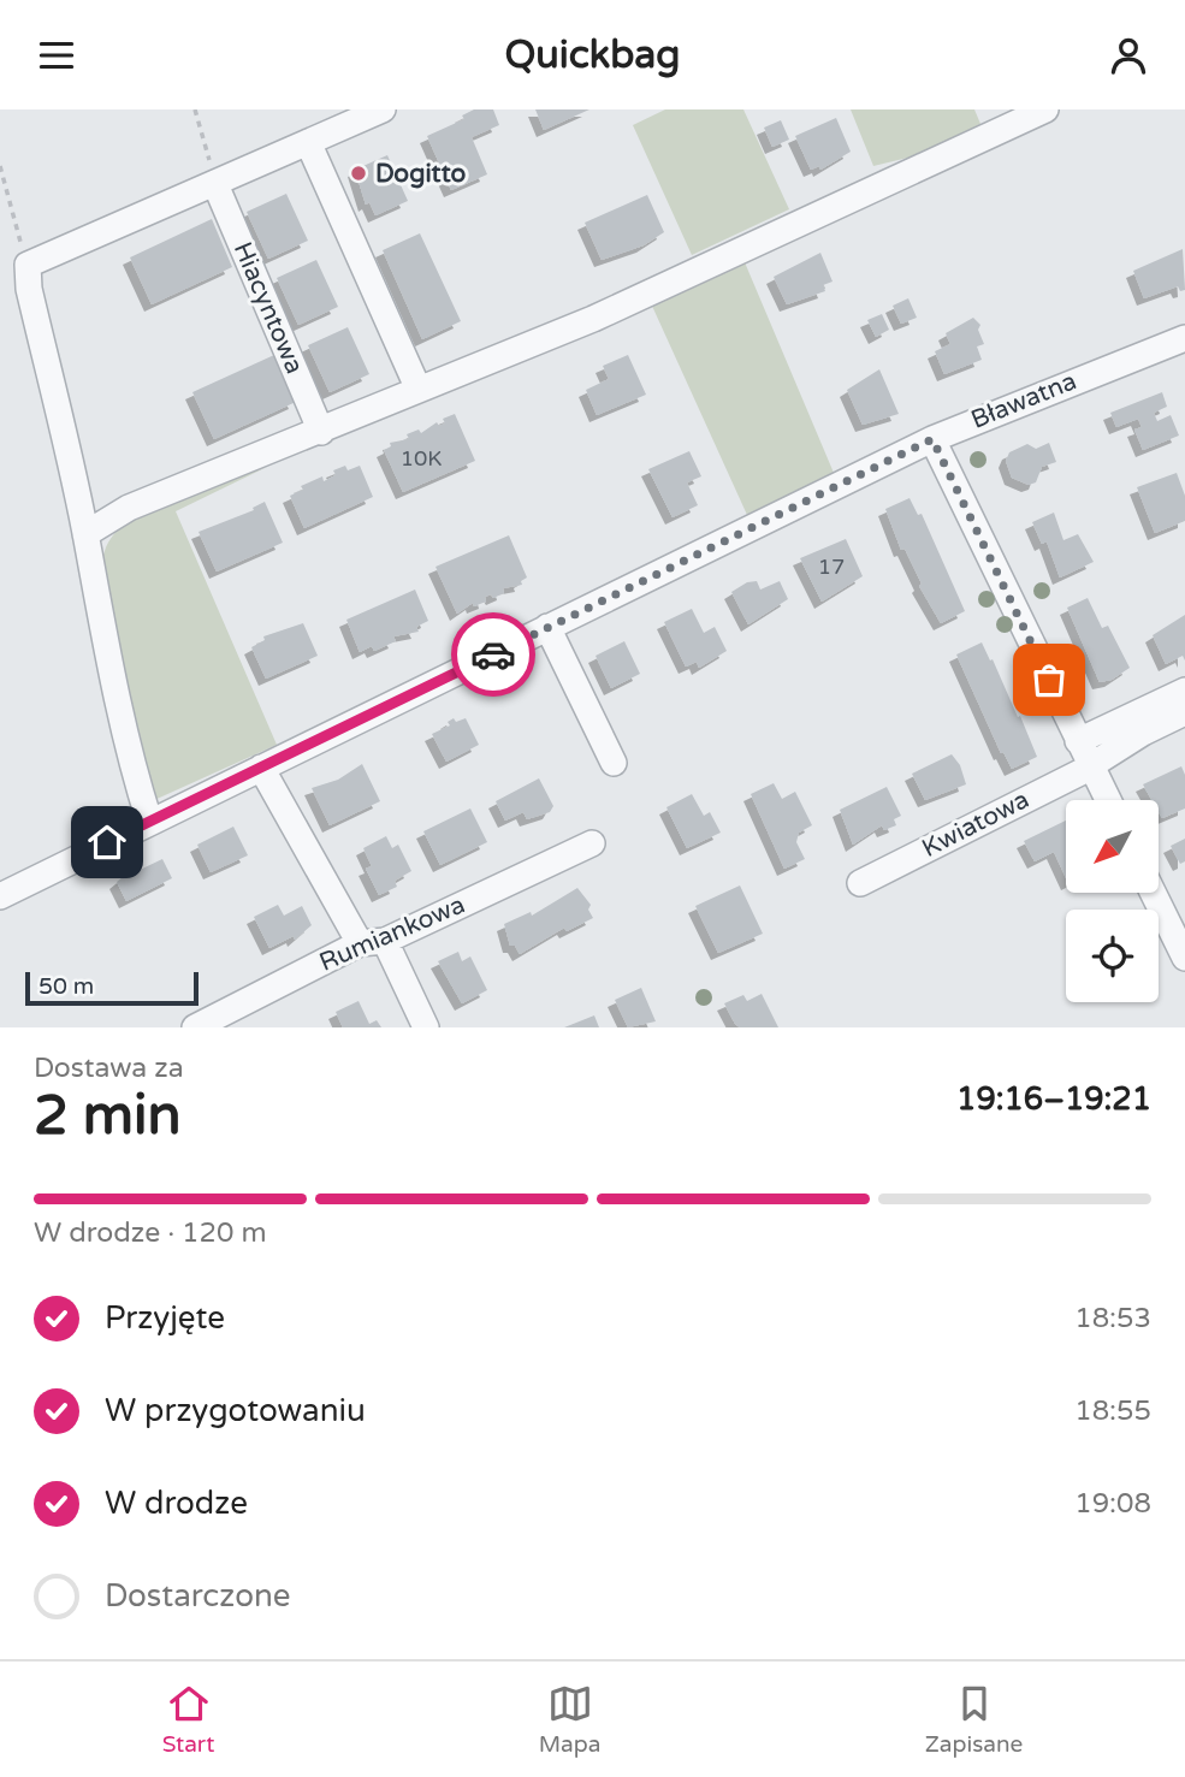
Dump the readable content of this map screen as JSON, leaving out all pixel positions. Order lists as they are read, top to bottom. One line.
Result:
{"streets":{"street":["Hiacyntowa","Bławatna","Kwiatowa","Rumiankowa"]},"places":["Dogitto"],"house_numbers":["10K","17"],"scale_bar":"50 m","north":"bottom left","page":{"header":"Quickbag","scale":"50 m","heading":["2 min","Dostawa za","19:16–19:21"],"bar":"W drodze · 120 m","list":[["Przyjęte","18:53"],["W przygotowaniu","18:55"],["W drodze","19:08"],"Dostarczone"],"tabs":["Start","Mapa","Zapisane"]}}
